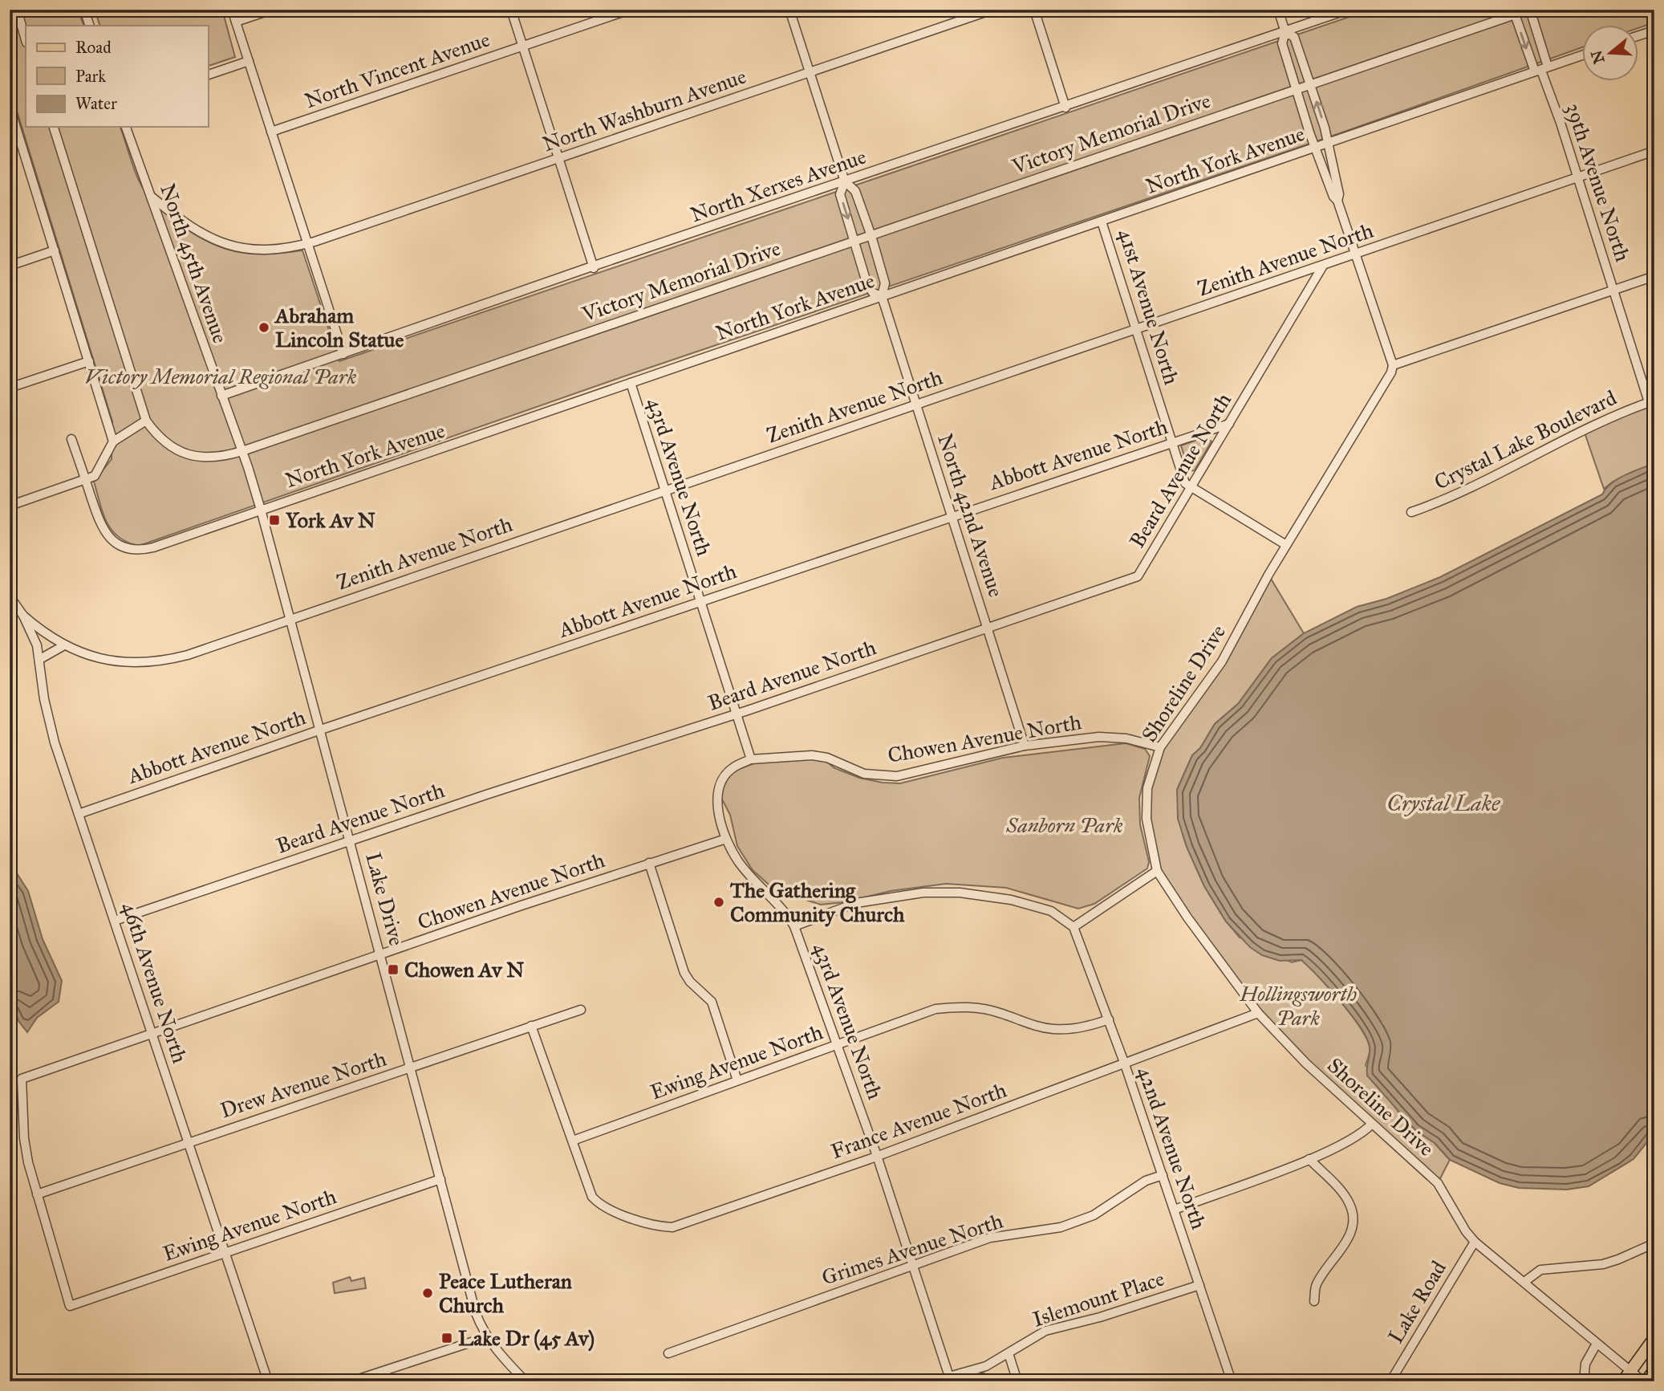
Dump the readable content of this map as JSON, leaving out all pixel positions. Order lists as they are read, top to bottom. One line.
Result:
{"streets":{"street":["North Vincent Avenue","North Washburn Avenue","Victory Memorial Drive","North York Avenue","39th Avenue North","North Xerxes Avenue","Zenith Avenue North","North 45th Avenue","41st Avenue North","Crystal Lake Boulevard","Abbott Avenue North","Beard Avenue North","43rd Avenue North","North 42nd Avenue","Shoreline Drive","Chowen Avenue North","Lake Drive","46th Avenue North","Ewing Avenue North","Drew Avenue North","France Avenue North","42nd Avenue North","Grimes Avenue North","Islemount Place","Lake Road"]},"crossings":[["North Washburn Avenue","North 45th Avenue"],["North Washburn Avenue","North 42nd Avenue"],["Victory Memorial Drive","North 45th Avenue"],["Victory Memorial Drive","North 42nd Avenue"],["North York Avenue","39th Avenue North"],["North York Avenue","North 45th Avenue"],["North York Avenue","41st Avenue North"],["North York Avenue","43rd Avenue North"],["North York Avenue","North 42nd Avenue"],["North York Avenue","Lake Drive"],["39th Avenue North","Zenith Avenue North"],["39th Avenue North","Crystal Lake Boulevard"],["North Xerxes Avenue","North 45th Avenue"],["North Xerxes Avenue","North 42nd Avenue"],["Zenith Avenue North","41st Avenue North"],["Zenith Avenue North","Beard Avenue North"],["Zenith Avenue North","43rd Avenue North"],["Zenith Avenue North","North 42nd Avenue"],["Zenith Avenue North","Lake Drive"],["Zenith Avenue North","46th Avenue North"],["North 45th Avenue","Lake Drive"],["41st Avenue North","Abbott Avenue North"],["41st Avenue North","Beard Avenue North"],["Abbott Avenue North","Beard Avenue North"],["Abbott Avenue North","43rd Avenue North"],["Abbott Avenue North","North 42nd Avenue"],["Abbott Avenue North","Lake Drive"],["Abbott Avenue North","46th Avenue North"],["Beard Avenue North","43rd Avenue North"],["Beard Avenue North","North 42nd Avenue"],["Beard Avenue North","Lake Drive"],["Beard Avenue North","46th Avenue North"],["43rd Avenue North","Chowen Avenue North"],["43rd Avenue North","Ewing Avenue North"],["43rd Avenue North","France Avenue North"],["43rd Avenue North","Grimes Avenue North"],["43rd Avenue North","Islemount Place"],["North 42nd Avenue","Chowen Avenue North"],["Shoreline Drive","Chowen Avenue North"],["Shoreline Drive","France Avenue North"],["Shoreline Drive","Lake Road"],["Chowen Avenue North","Lake Drive"],["Chowen Avenue North","46th Avenue North"],["Chowen Avenue North","Ewing Avenue North"],["Chowen Avenue North","Drew Avenue North"],["Lake Drive","Ewing Avenue North"],["Lake Drive","Drew Avenue North"],["46th Avenue North","Ewing Avenue North"],["46th Avenue North","Drew Avenue North"],["Ewing Avenue North","Drew Avenue North"],["Ewing Avenue North","France Avenue North"],["Ewing Avenue North","42nd Avenue North"],["France Avenue North","42nd Avenue North"],["42nd Avenue North","Grimes Avenue North"],["42nd Avenue North","Islemount Place"]],"water":["Crystal Lake"],"parks":["Victory Memorial Regional Park","Sanborn Park","Hollingsworth Park"],"places":{"other":["Abraham Lincoln Statue","The Gathering Community Church","Peace Lutheran Church"],"transit":["York Av N","Chowen Av N","Lake Dr (45 Av)"]},"legend":["Road","Park","Water"],"north":"left"}
